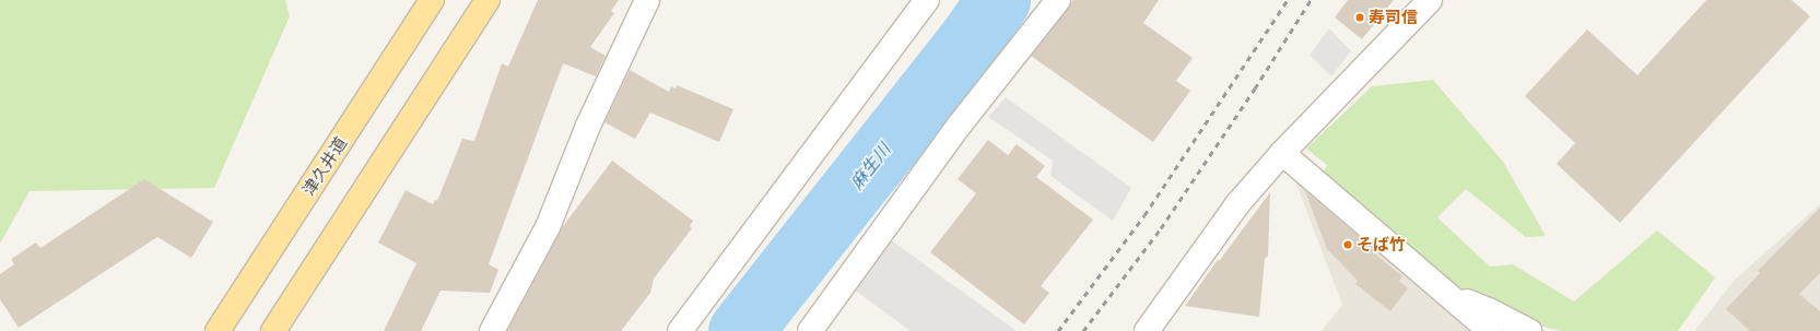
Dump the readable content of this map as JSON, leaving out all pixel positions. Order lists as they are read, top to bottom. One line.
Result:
{"streets":{"main road":["津久井道"]},"water":["麻生川"],"places":["寿司信","そば竹"]}
